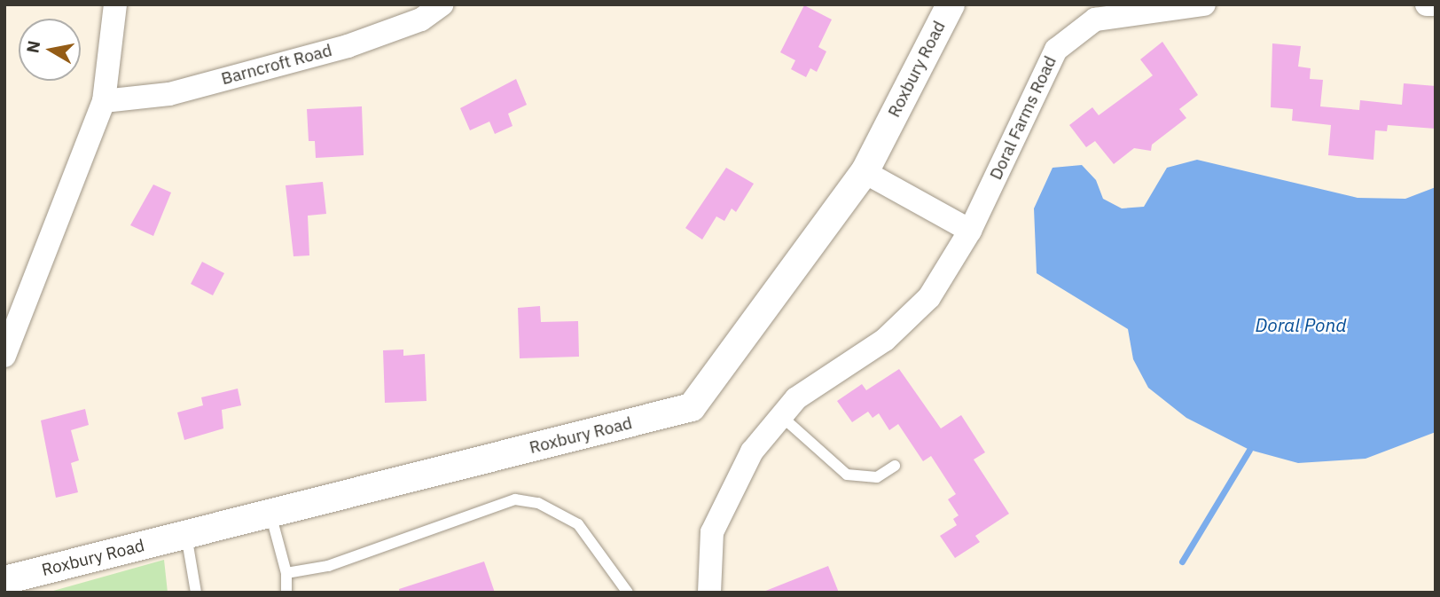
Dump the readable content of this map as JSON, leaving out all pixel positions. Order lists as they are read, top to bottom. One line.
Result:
{"streets":{"street":["Barncroft Road","Roxbury Road","Doral Farms Road"]},"water":["Doral Pond"],"north":"left"}
